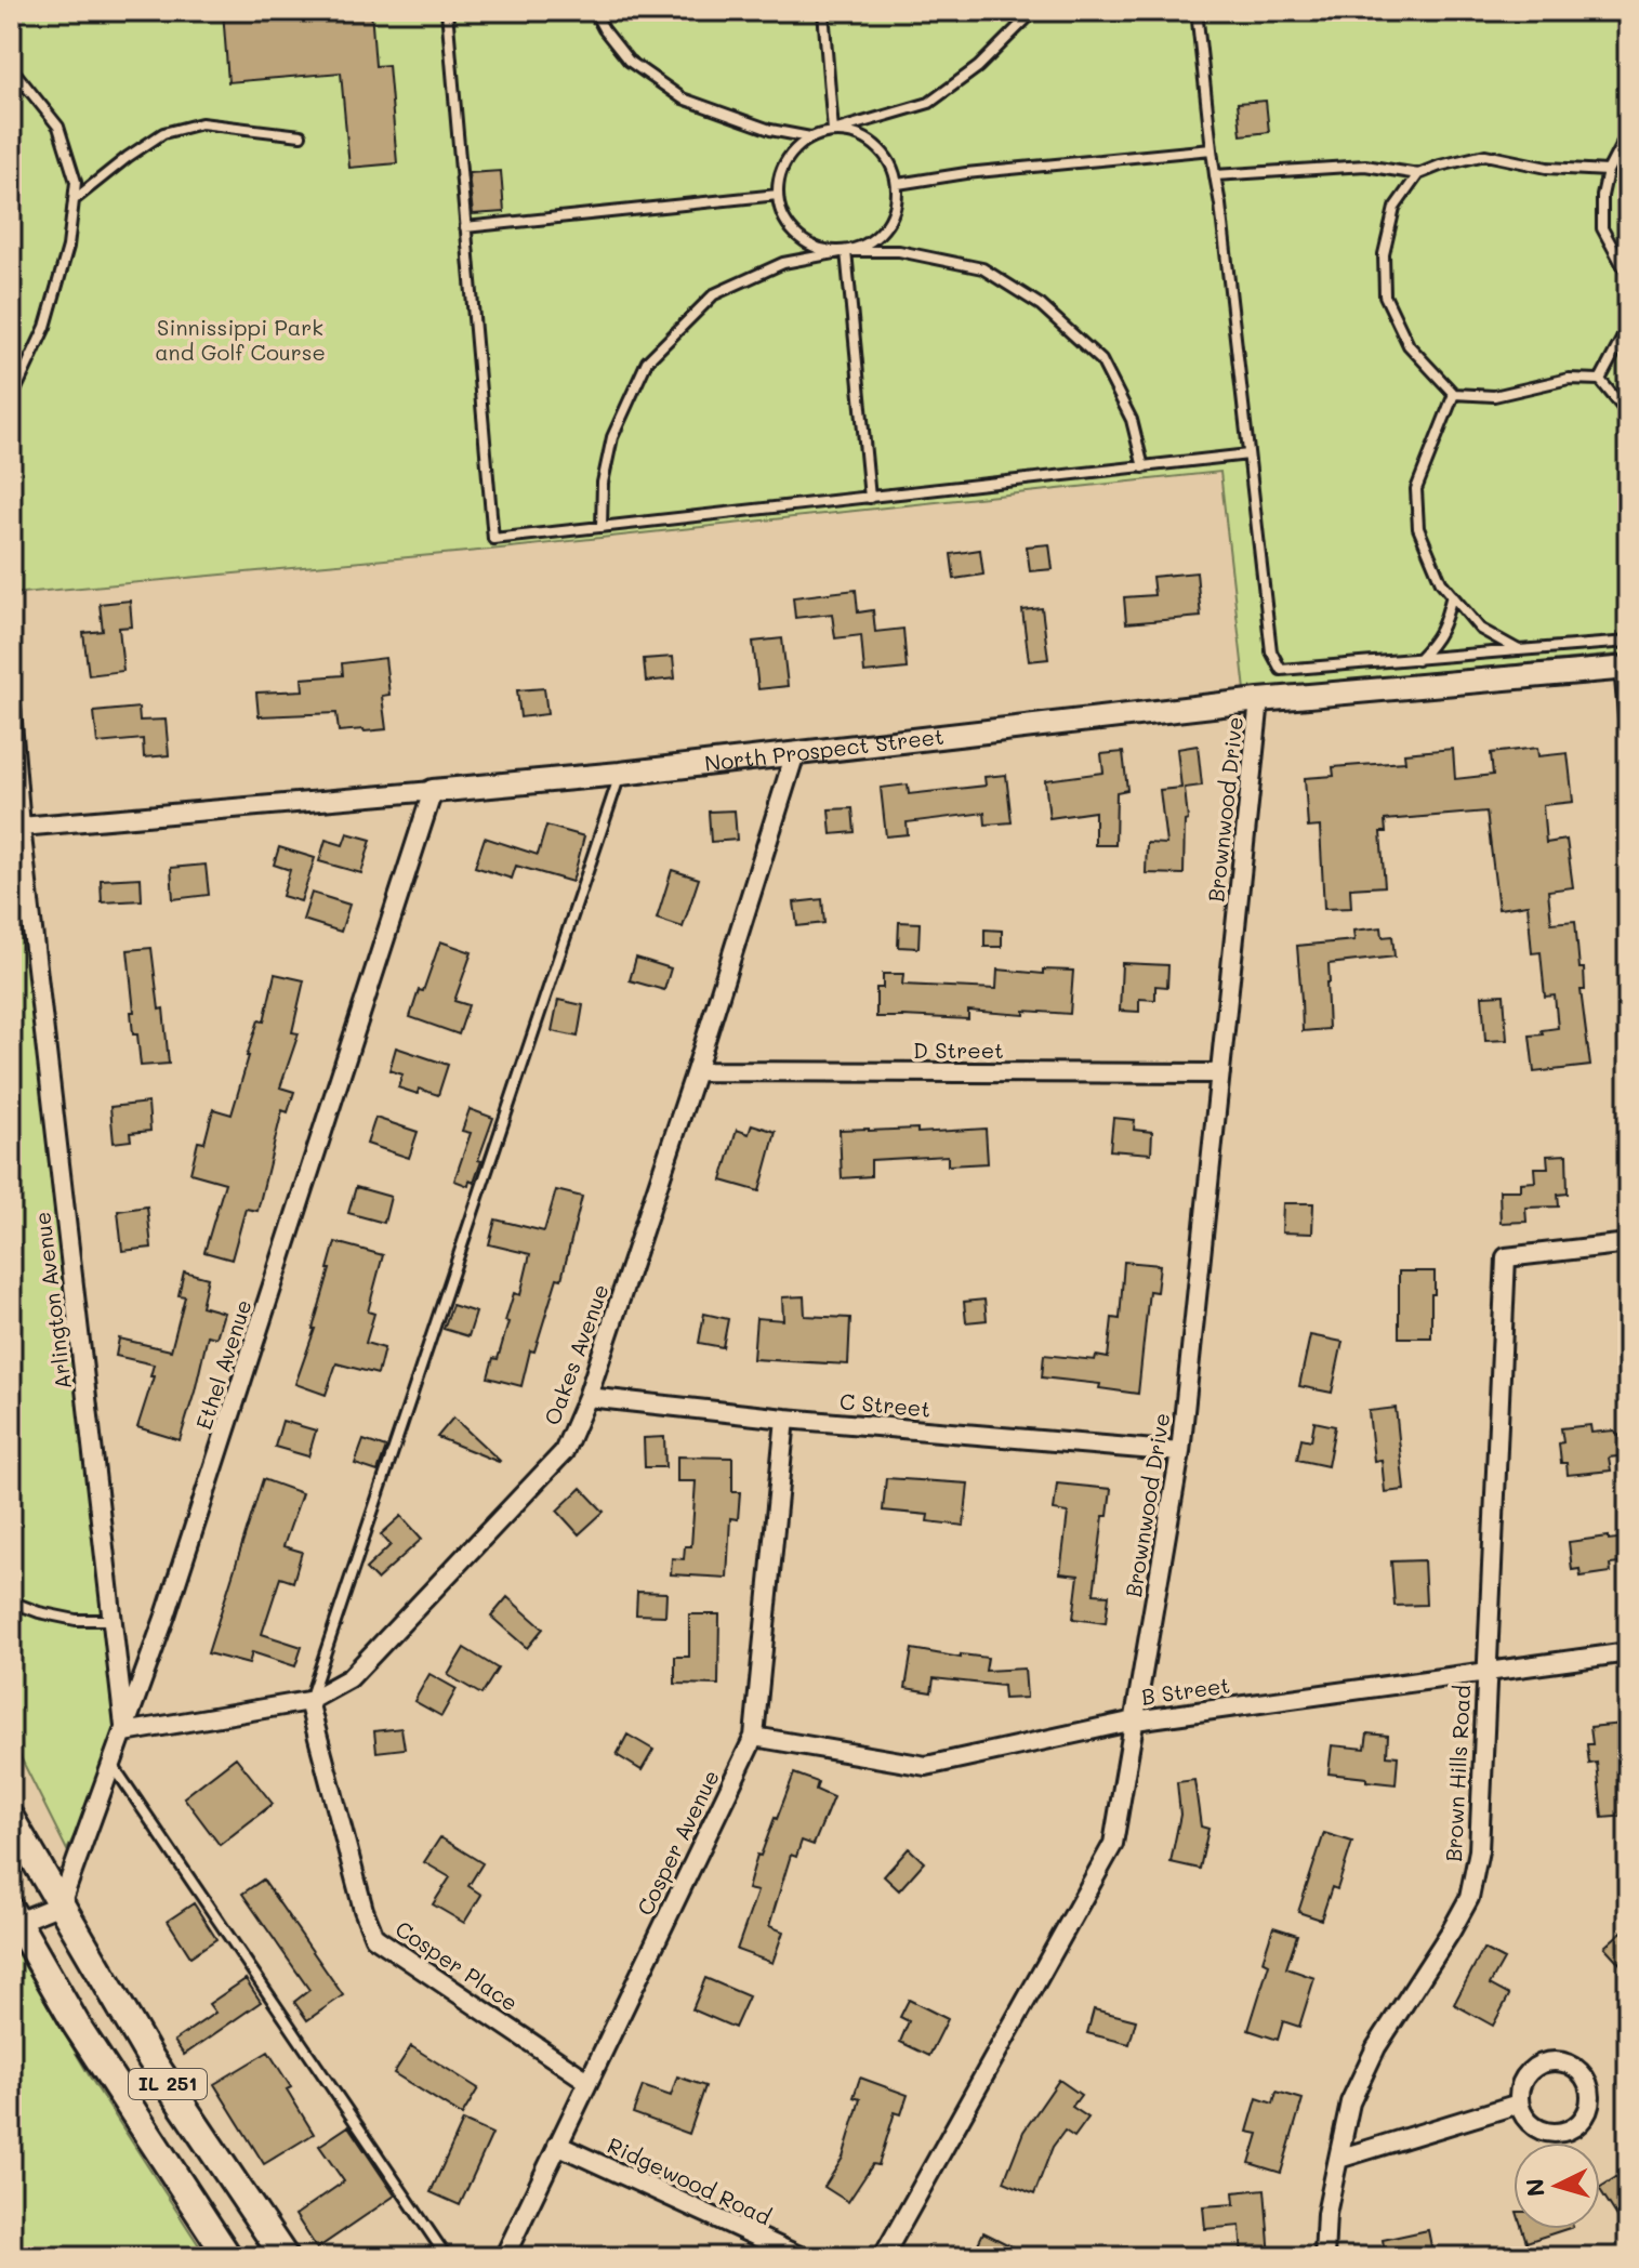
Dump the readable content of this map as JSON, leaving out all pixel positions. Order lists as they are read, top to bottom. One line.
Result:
{"streets":{"main road":["IL 251"],"street":["North Prospect Street","Brownwood Drive","D Street","Arlington Avenue","Oakes Avenue","Ethel Avenue","C Street","B Street","Brown Hills Road","Cosper Avenue","Cosper Place","Ridgewood Road"]},"crossings":[["North Prospect Street","Brownwood Drive"],["North Prospect Street","Arlington Avenue"],["North Prospect Street","Oakes Avenue"],["North Prospect Street","Ethel Avenue"],["Brownwood Drive","D Street"],["Brownwood Drive","C Street"],["Brownwood Drive","B Street"],["D Street","Oakes Avenue"],["Arlington Avenue","Oakes Avenue"],["Arlington Avenue","Ethel Avenue"],["Oakes Avenue","Ethel Avenue"],["Oakes Avenue","C Street"],["Oakes Avenue","Cosper Place"],["Ethel Avenue","IL 251"],["C Street","Cosper Avenue"],["B Street","Brown Hills Road"],["B Street","Cosper Avenue"],["Cosper Avenue","Cosper Place"],["Cosper Avenue","Ridgewood Road"]],"parks":["Sinnissippi Park and Golf Course"],"north":"left"}
